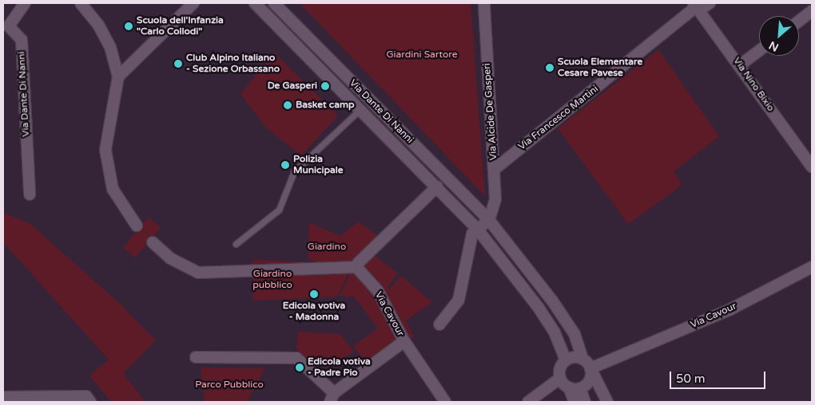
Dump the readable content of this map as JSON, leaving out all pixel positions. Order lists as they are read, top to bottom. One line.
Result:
{"streets":{"street":["Via Nino Bixio","Via Dante Di Nanni","Via Alcide De Gasperi","Via Francesco Martini","Via Cavour"]},"crossings":[["Via Nino Bixio","Via Francesco Martini"],["Via Dante Di Nanni","Via Alcide De Gasperi"],["Via Dante Di Nanni","Via Cavour"],["Via Alcide De Gasperi","Via Francesco Martini"]],"parks":["Giardini Sartore","Giardino","Giardino pubblico","Parco Pubblico"],"places":["Scuola dell'Infanzia \"Carlo Collodi\"","Club Alpino Italiano - Sezione Orbassano","Scuola Elementare Cesare Pavese","De Gasperi","Basket camp","Polizia Municipale","Edicola votiva - Madonna","Edicola votiva - Padre Pio"],"scale_bar":"50 m","north":"bottom left"}
